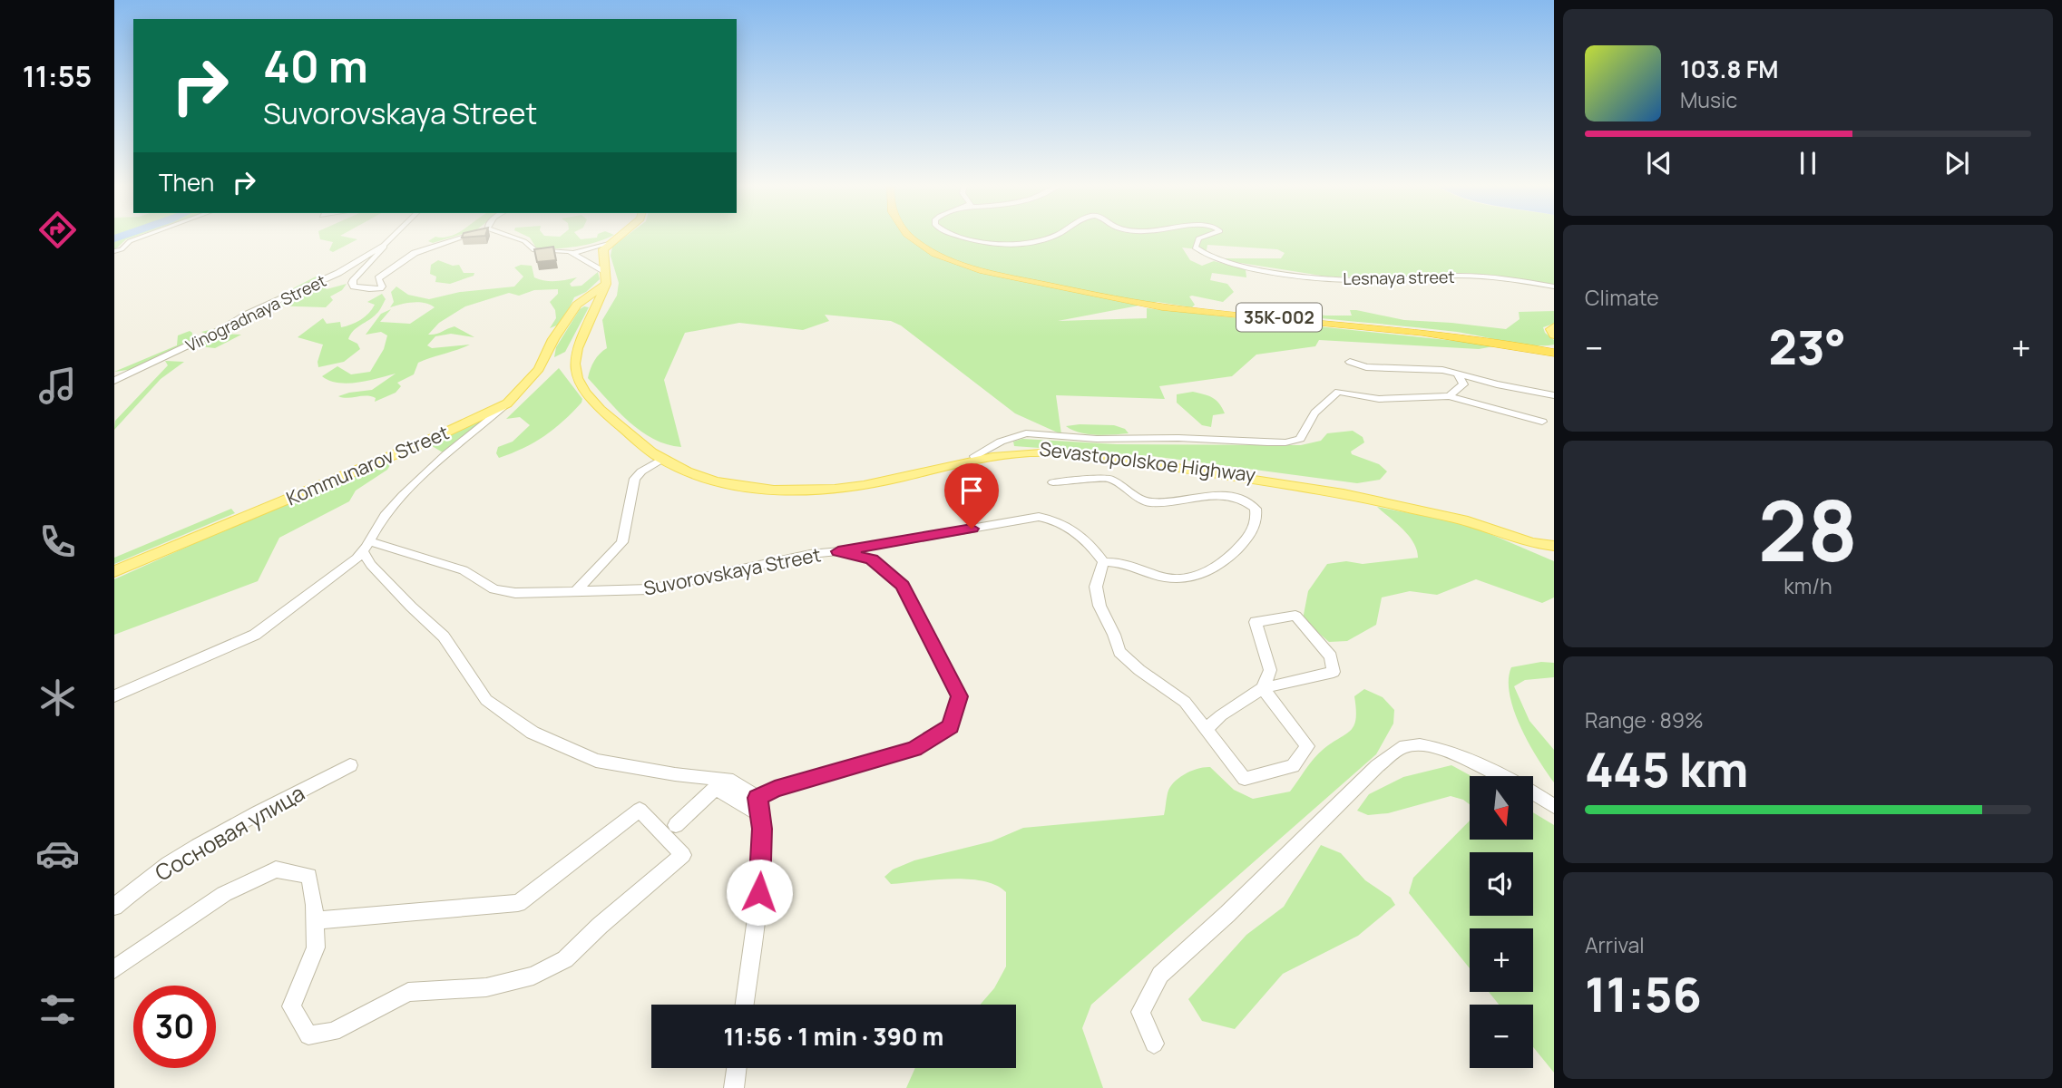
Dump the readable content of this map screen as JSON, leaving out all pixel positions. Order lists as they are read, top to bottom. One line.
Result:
{"streets":{"highway":["35К-002"],"main road":["Sevastopolskoe Highway","Kommunarov Street"],"street":["Lesnaya street","Vinogradnaya Street","Suvorovskaya Street","Сосновая улица"]},"north":"bottom","page":{"tabs":"11:55","turn":["40 m","Suvorovskaya Street"],"song":["103.8 FM","Music"],"then":"Then","tile":["Climate",["28","km/h"],["Range · 89%","445 km"],["Arrival","11:56"]],"heat":["−","23°","+"],"map_buttons":["+","−"],"limit":"30","trip":"11:56 · 1 min · 390 m"}}
